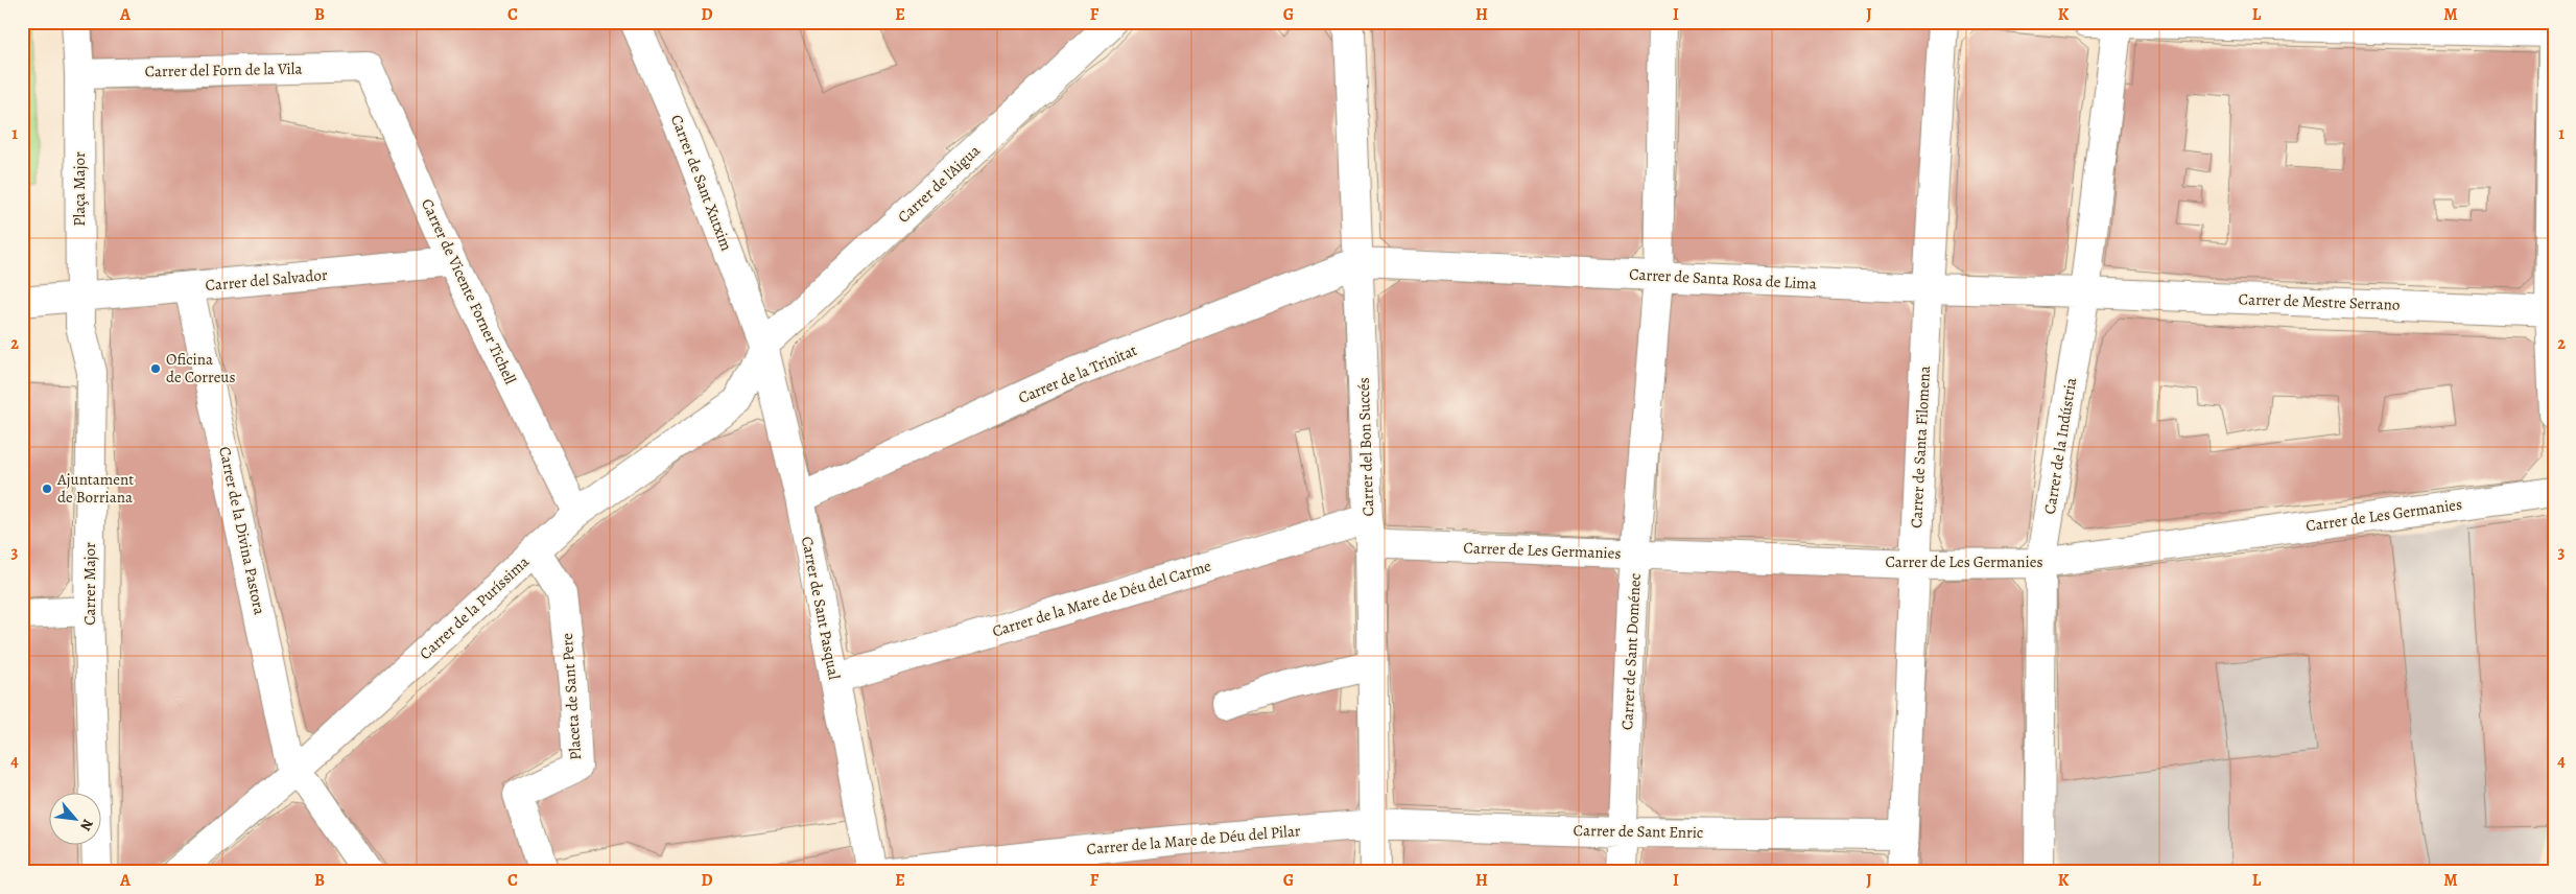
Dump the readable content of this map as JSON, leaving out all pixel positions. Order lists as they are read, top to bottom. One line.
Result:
{"streets":{"street":["Carrer del Forn de la Vila","Carrer de Sant Xutxim","Carrer de l'Aigua","Plaça Major","Carrer de Santa Rosa de Lima","Carrer del Salvador","Carrer de Vicente Forner Tichell","Carrer de Mestre Serrano","Carrer de la Trinitat","Carrer de la Indústria","Carrer del Bon Succés","Carrer de Santa Filomena","Carrer de Les Germanies","Carrer de la Divina Pastora","Carrer Major","Carrer de la Mare de Déu del Carme","Carrer de la Puríssima","Carrer de Sant Pasqual","Carrer de Sant Doménec","Placeta de Sant Pere","Carrer de Sant Enric","Carrer de la Mare de Déu del Pilar"]},"crossings":[["Carrer del Forn de la Vila","Plaça Major"],["Carrer del Forn de la Vila","Carrer de Vicente Forner Tichell"],["Carrer de Sant Xutxim","Carrer de l'Aigua"],["Carrer de Sant Xutxim","Carrer de la Puríssima"],["Carrer de Sant Xutxim","Carrer de Sant Pasqual"],["Carrer de l'Aigua","Carrer de la Puríssima"],["Carrer de l'Aigua","Carrer de Sant Pasqual"],["Plaça Major","Carrer del Salvador"],["Plaça Major","Carrer Major"],["Carrer de Santa Rosa de Lima","Carrer de Mestre Serrano"],["Carrer de Santa Rosa de Lima","Carrer de la Trinitat"],["Carrer de Santa Rosa de Lima","Carrer de la Indústria"],["Carrer de Santa Rosa de Lima","Carrer del Bon Succés"],["Carrer de Santa Rosa de Lima","Carrer de Santa Filomena"],["Carrer de Santa Rosa de Lima","Carrer de Sant Doménec"],["Carrer del Salvador","Carrer de Vicente Forner Tichell"],["Carrer del Salvador","Carrer de la Divina Pastora"],["Carrer del Salvador","Carrer Major"],["Carrer de Vicente Forner Tichell","Carrer de la Puríssima"],["Carrer de Mestre Serrano","Carrer de la Indústria"],["Carrer de la Trinitat","Carrer del Bon Succés"],["Carrer de la Trinitat","Carrer de Sant Pasqual"],["Carrer de la Indústria","Carrer de Les Germanies"],["Carrer del Bon Succés","Carrer de Les Germanies"],["Carrer del Bon Succés","Carrer de la Mare de Déu del Carme"],["Carrer del Bon Succés","Carrer de Sant Enric"],["Carrer del Bon Succés","Carrer de la Mare de Déu del Pilar"],["Carrer de Santa Filomena","Carrer de Les Germanies"],["Carrer de Santa Filomena","Carrer de Sant Enric"],["Carrer de Les Germanies","Carrer de la Mare de Déu del Carme"],["Carrer de Les Germanies","Carrer de Sant Doménec"],["Carrer de la Divina Pastora","Carrer de la Puríssima"],["Carrer de la Mare de Déu del Carme","Carrer de Sant Pasqual"],["Carrer de la Puríssima","Carrer de Sant Pasqual"],["Carrer de la Puríssima","Placeta de Sant Pere"],["Carrer de Sant Doménec","Carrer de Sant Enric"],["Carrer de Sant Enric","Carrer de la Mare de Déu del Pilar"]],"places":["Oficina de Correus","Ajuntament de Borriana"],"north":"bottom right","grid":{"columns":["A","B","C","D","E","F","G","H","I","J","K","L","M"],"rows":["1","2","3","4"]}}
